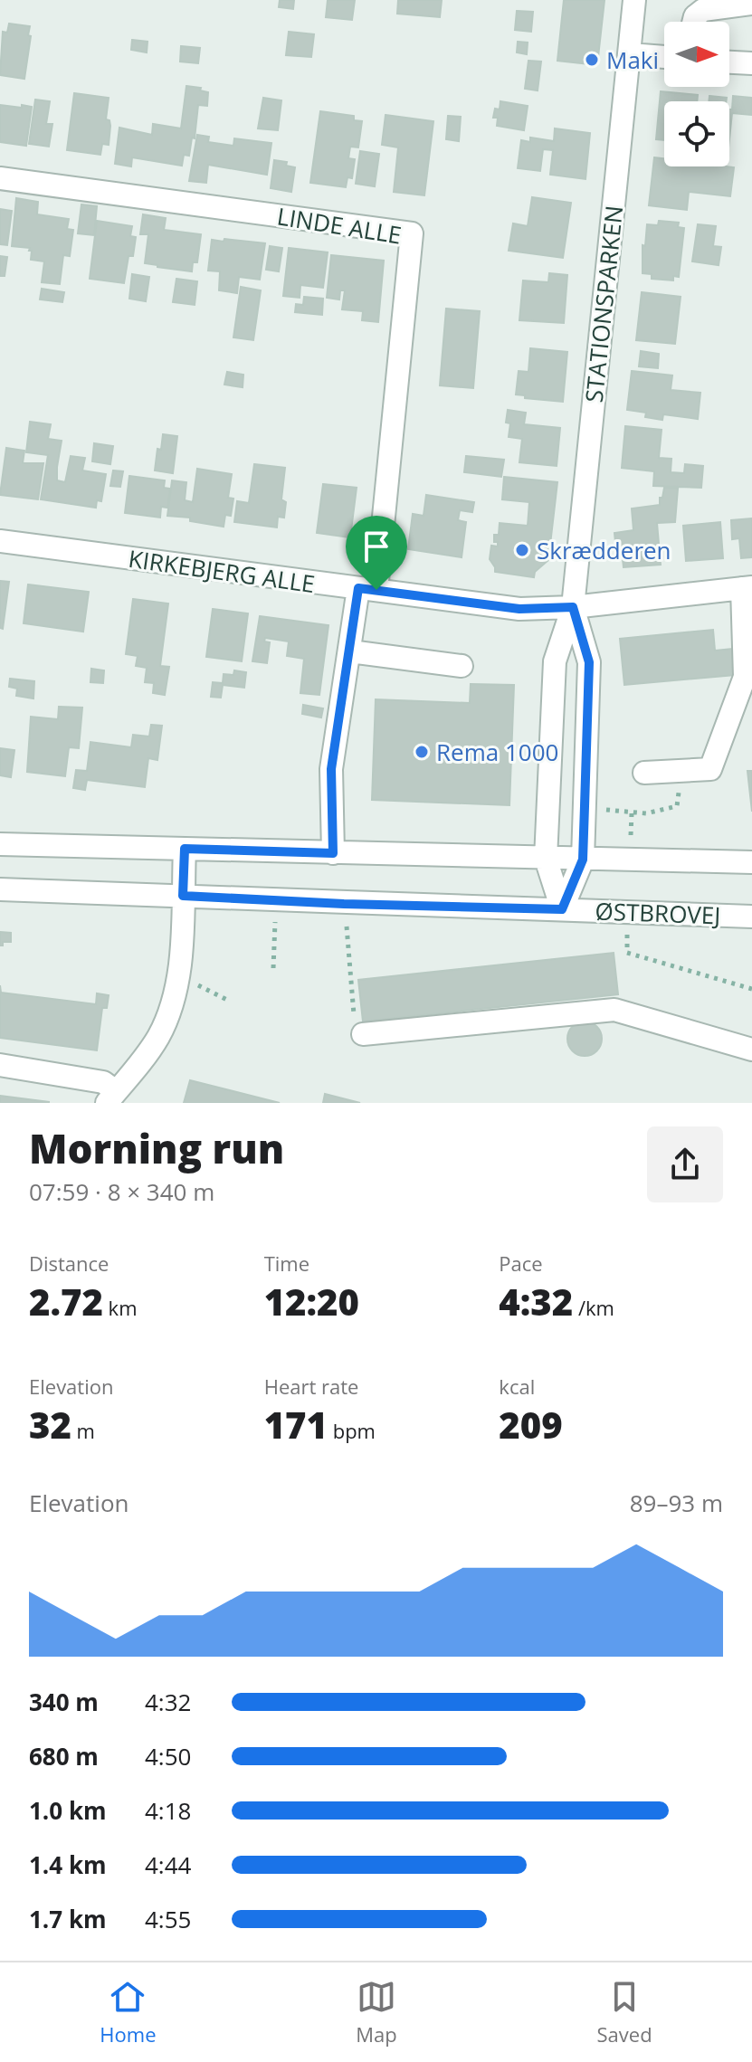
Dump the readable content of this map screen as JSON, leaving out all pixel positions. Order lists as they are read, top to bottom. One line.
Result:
{"streets":{"street":["LINDE ALLE","STATIONSPARKEN","KIRKEBJERG ALLE","ØSTBROVEJ"]},"crossings":[["LINDE ALLE","KIRKEBJERG ALLE"],["STATIONSPARKEN","KIRKEBJERG ALLE"],["STATIONSPARKEN","ØSTBROVEJ"]],"places":["Maki","Skrædderen","Rema 1000"],"north":"right","page":{"heading":["Morning run","07:59 · 8 × 340 m"],"stats":[["Distance","2.72 km"],["Time","12:20"],["Pace","4:32 /km"],["Elevation","32 m"],["Heart rate","171 bpm"],["kcal","209"]],"chart":["Elevation","89–93 m"],"list":[{"name":"340 m","note":"4:32"},{"name":"680 m","note":"4:50"},{"name":"1.0 km","note":"4:18"},{"name":"1.4 km","note":"4:44"},{"name":"1.7 km","note":"4:55"}],"tabs":["Home","Map","Saved"]}}
